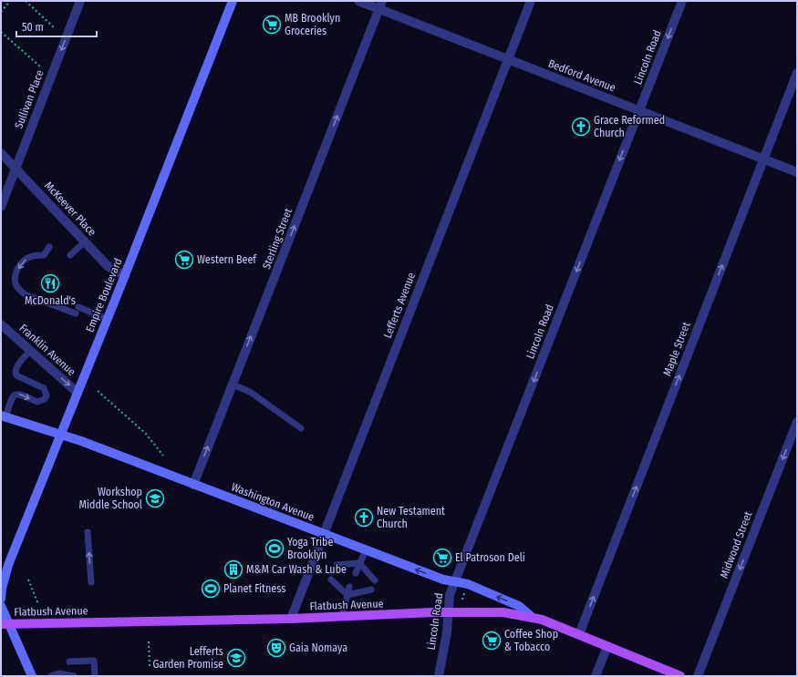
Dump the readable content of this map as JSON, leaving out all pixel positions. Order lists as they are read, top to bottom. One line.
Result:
{"streets":{"main road":["Empire Boulevard","Washington Avenue","Flatbush Avenue"],"street":["Lincoln Road","Bedford Avenue","Sullivan Place","McKeever Place","Sterling Street","Lefferts Avenue","Maple Street","Franklin Avenue","Midwood Street"]},"crossings":[["Lincoln Road","Bedford Avenue"],["Lincoln Road","Washington Avenue"],["Lincoln Road","Flatbush Avenue"],["Bedford Avenue","Sterling Street"],["Bedford Avenue","Lefferts Avenue"],["Bedford Avenue","Maple Street"],["Sullivan Place","McKeever Place"],["McKeever Place","Empire Boulevard"],["Sterling Street","Washington Avenue"],["Empire Boulevard","Franklin Avenue"],["Empire Boulevard","Washington Avenue"],["Lefferts Avenue","Washington Avenue"],["Lefferts Avenue","Flatbush Avenue"],["Maple Street","Flatbush Avenue"],["Washington Avenue","Flatbush Avenue"]],"one_way":["Lincoln Road","Sullivan Place","Sterling Street","Maple Street","Franklin Avenue","Midwood Street"],"places":{"supermarket":["MB Brooklyn Groceries","Western Beef","El Patroson Deli","Coffee Shop & Tobacco"],"church":["Grace Reformed Church","New Testament Church"],"restaurant":["McDonald's"],"school or university":["Workshop Middle School","Lefferts Garden Promise"],"sports":["Yoga Tribe Brooklyn","Planet Fitness"],"building":["M&M Car Wash & Lube"],"theatre":["Gaia Nomaya"]},"scale_bar":"50 m"}
